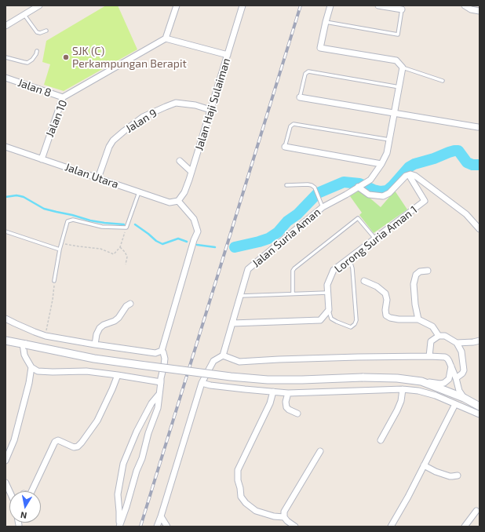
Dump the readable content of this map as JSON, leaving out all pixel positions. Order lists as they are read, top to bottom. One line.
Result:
{"streets":{"street":["Jalan 8","Jalan Haji Sulaiman","Jalan 10","Jalan 9","Jalan Utara","Jalan Suria Aman","Lorong Suria Aman 1"]},"crossings":[["Jalan 8","Jalan 10"],["Jalan Haji Sulaiman","Jalan 9"],["Jalan Haji Sulaiman","Jalan Utara"],["Jalan 10","Jalan Utara"],["Jalan 9","Jalan Utara"]],"places":["SJK (C) Perkampungan Berapit"],"north":"bottom"}
